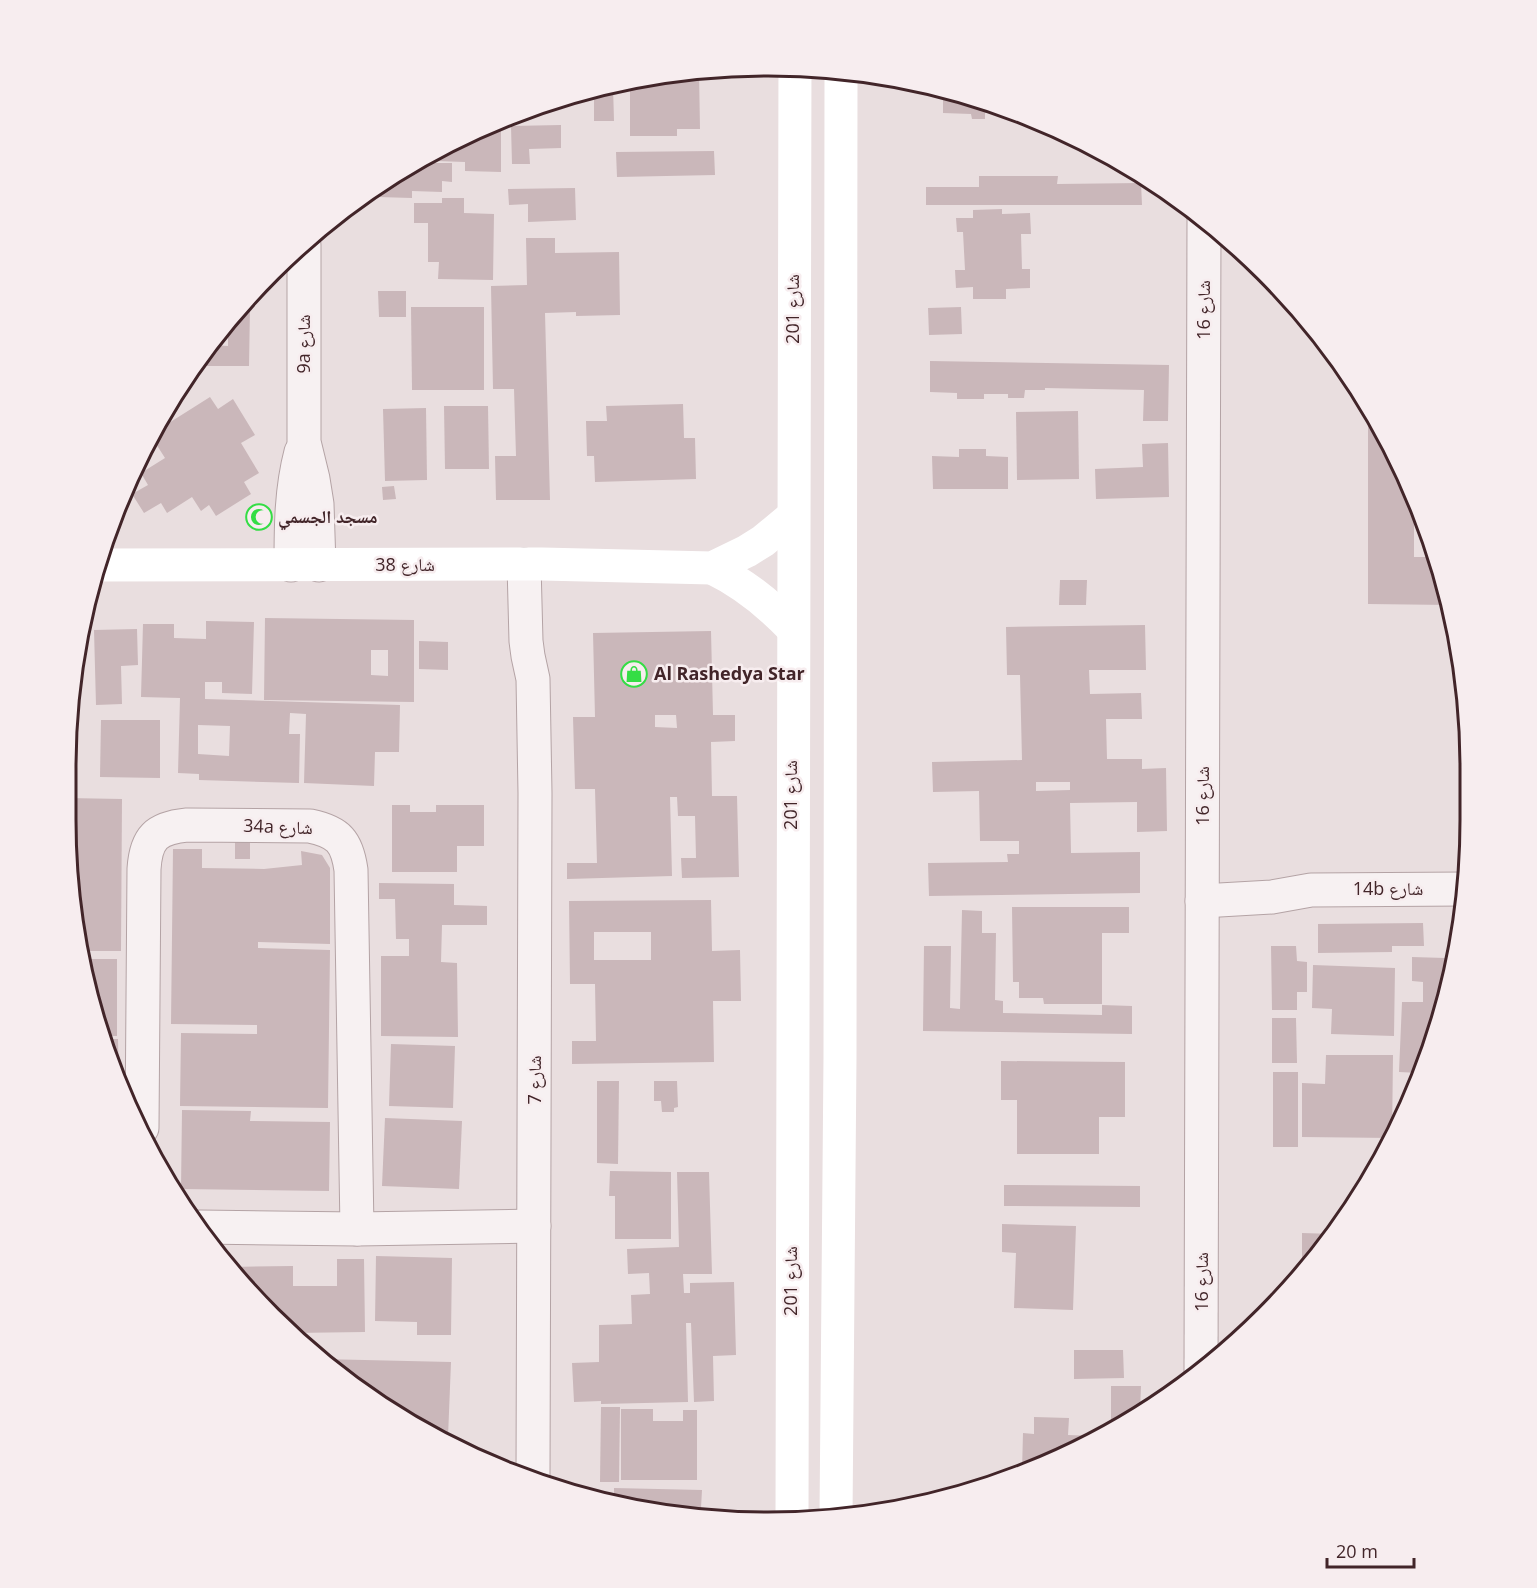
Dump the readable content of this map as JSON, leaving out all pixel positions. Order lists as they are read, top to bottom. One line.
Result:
{"streets":{"street":["شارع 201","شارع 16","9a شارع","شارع 38","34a شارع","14b شارع","شارع 7"]},"crossings":[["شارع 201","شارع 38"],["شارع 16","14b شارع"],["9a شارع","شارع 38"],["شارع 38","شارع 7"]],"places":{"mosque":["مسجد الجسمي"],"shop":["Al Rashedya Star"]},"scale_bar":"20 m"}
